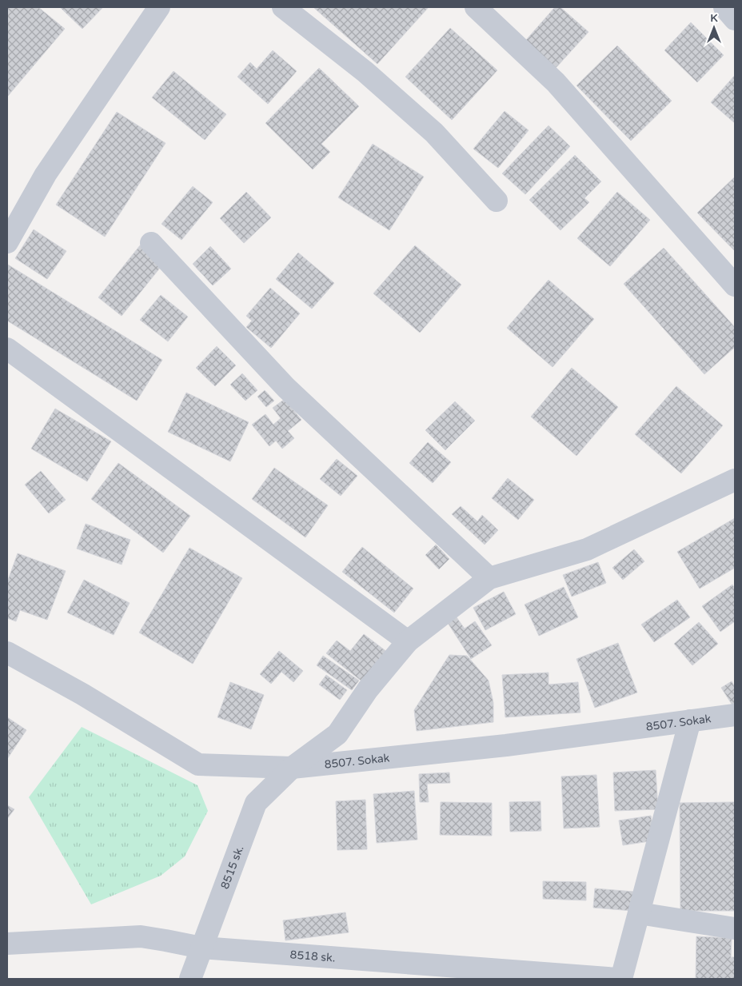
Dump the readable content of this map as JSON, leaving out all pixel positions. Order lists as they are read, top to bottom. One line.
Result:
{"streets":{"street":["8507. Sokak","8515 sk.","8518 sk."]},"crossings":[["8507. Sokak","8515 sk."],["8515 sk.","8518 sk."]],"north":"top"}
